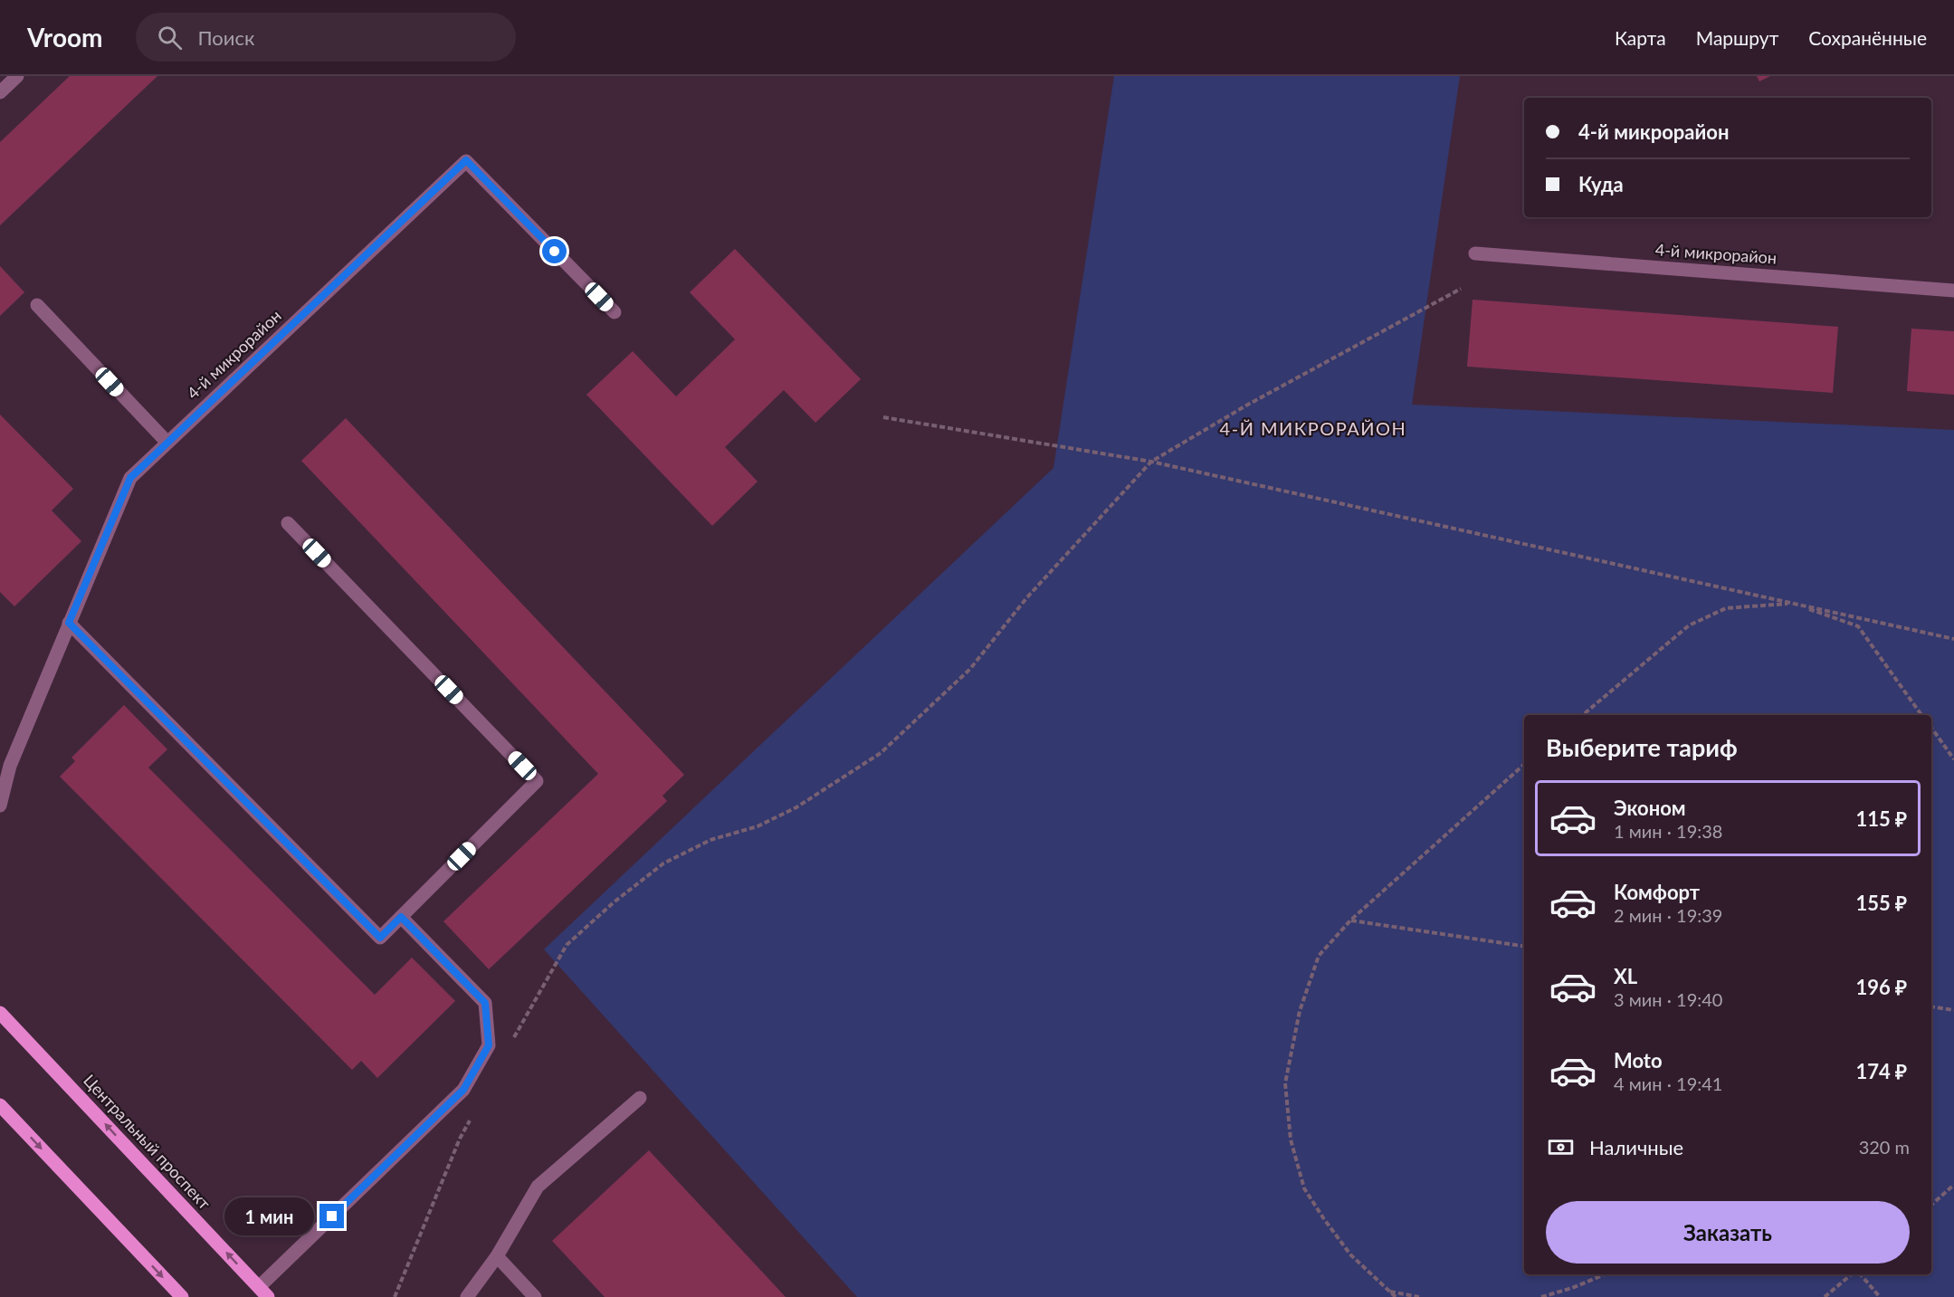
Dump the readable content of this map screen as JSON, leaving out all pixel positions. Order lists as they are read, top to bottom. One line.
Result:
{"streets":{"main road":["Центральный проспект"],"lane":["4-й микрорайон"]},"districts":["4-Й МИКРОРАЙОН"],"page":{"header":"Vroom","search":"Поиск","nav":["Карта","Маршрут","Сохранённые"],"banner":["4-й микрорайон","Куда"],"heading":"Выберите тариф","list":[{"name":"Эконом","note":"1 мин · 19:38","value":"115 ₽"},{"name":"Комфорт","note":"2 мин · 19:39","value":"155 ₽"},{"name":"XL","note":"3 мин · 19:40","value":"196 ₽"},{"name":"Moto","note":"4 мин · 19:41","value":"174 ₽"}],"pay":["Наличные","320 m"],"buttons":"Заказать","bubble":"1 мин"}}
